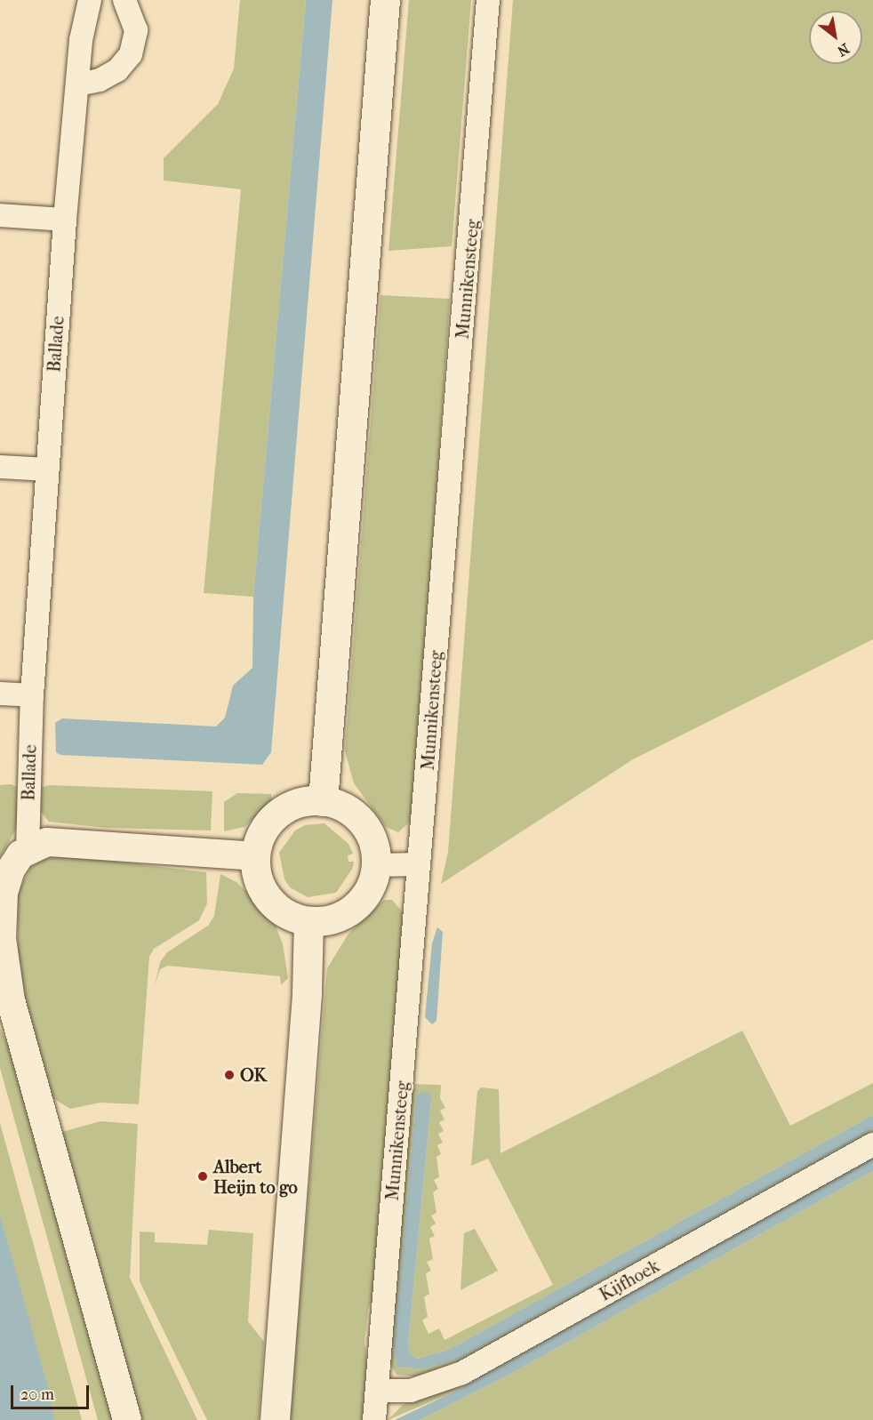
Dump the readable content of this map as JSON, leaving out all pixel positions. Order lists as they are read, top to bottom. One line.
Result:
{"streets":{"street":["Munnikensteeg","Ballade","Kijfhoek"]},"crossings":[["Munnikensteeg","Kijfhoek"]],"places":["OK","Albert Heijn to go"],"scale_bar":"20 m","north":"bottom right"}
